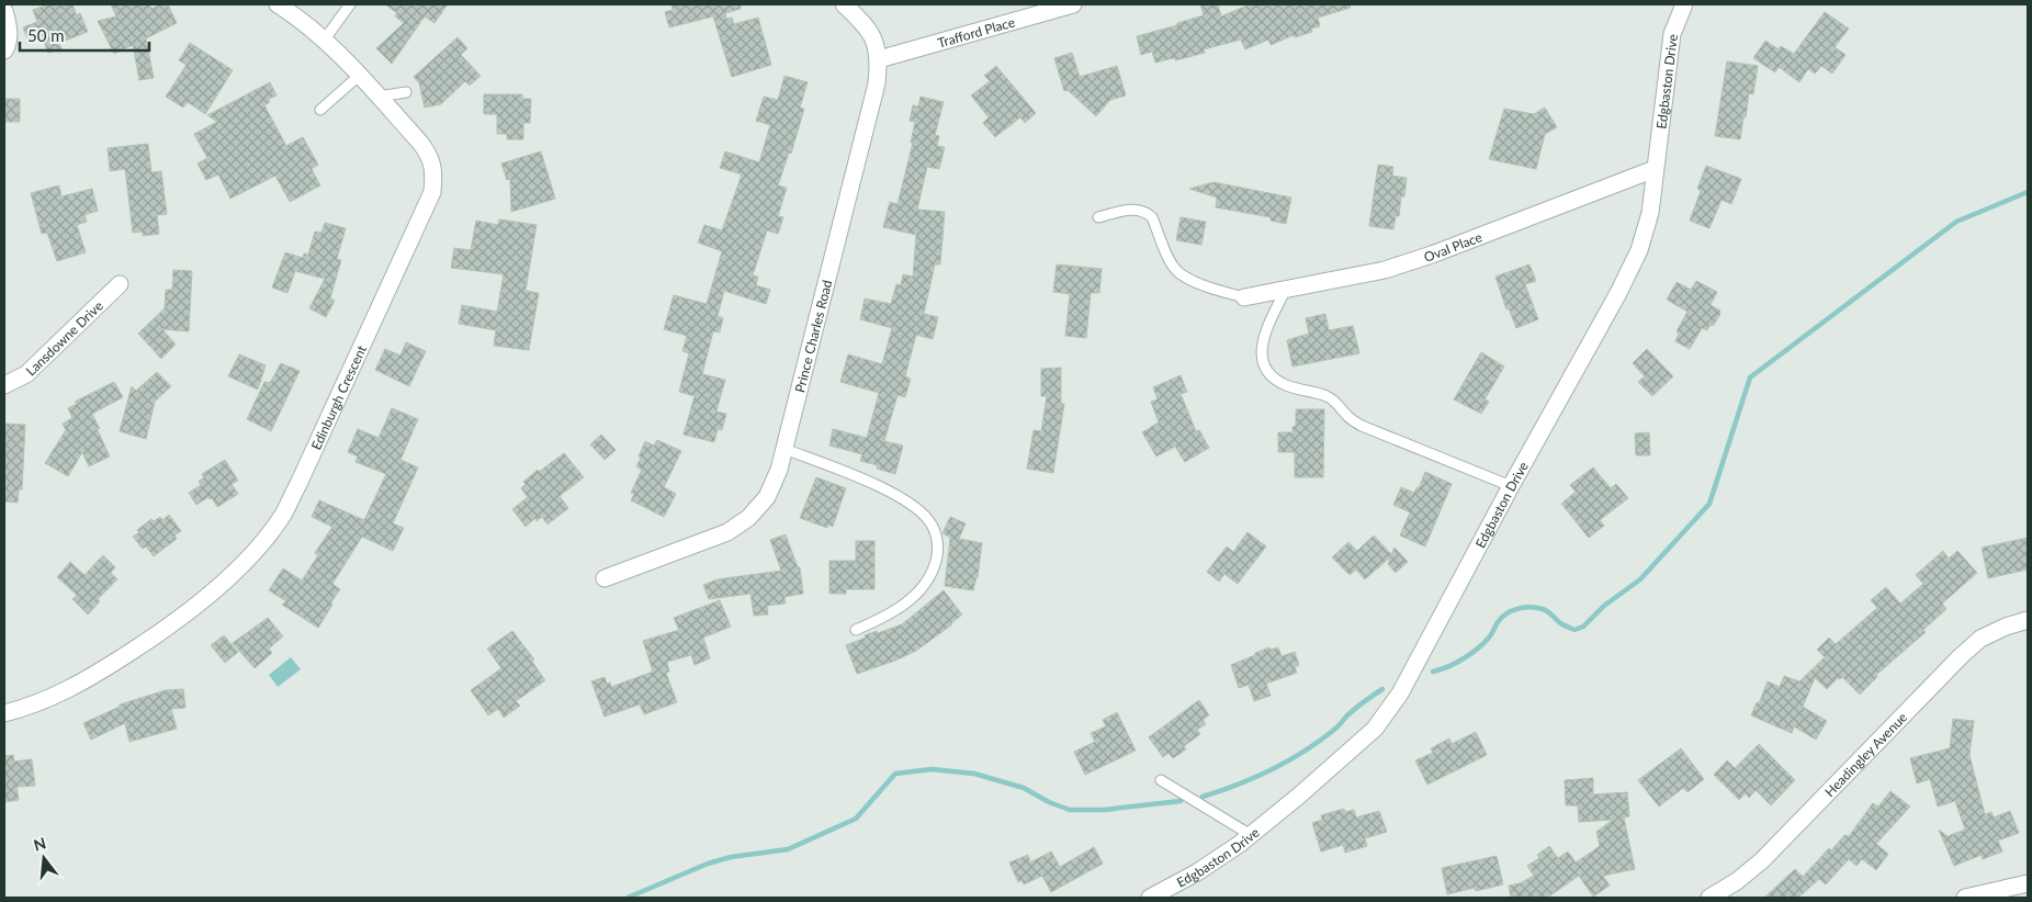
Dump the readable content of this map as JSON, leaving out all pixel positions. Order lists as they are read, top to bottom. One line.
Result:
{"streets":{"street":["Trafford Place","Edgbaston Drive","Oval Place","Prince Charles Road","Lansdowne Drive","Edinburgh Crescent","Headingley Avenue"]},"crossings":[["Trafford Place","Prince Charles Road"],["Edgbaston Drive","Oval Place"]],"scale_bar":"50 m","north":"top"}
